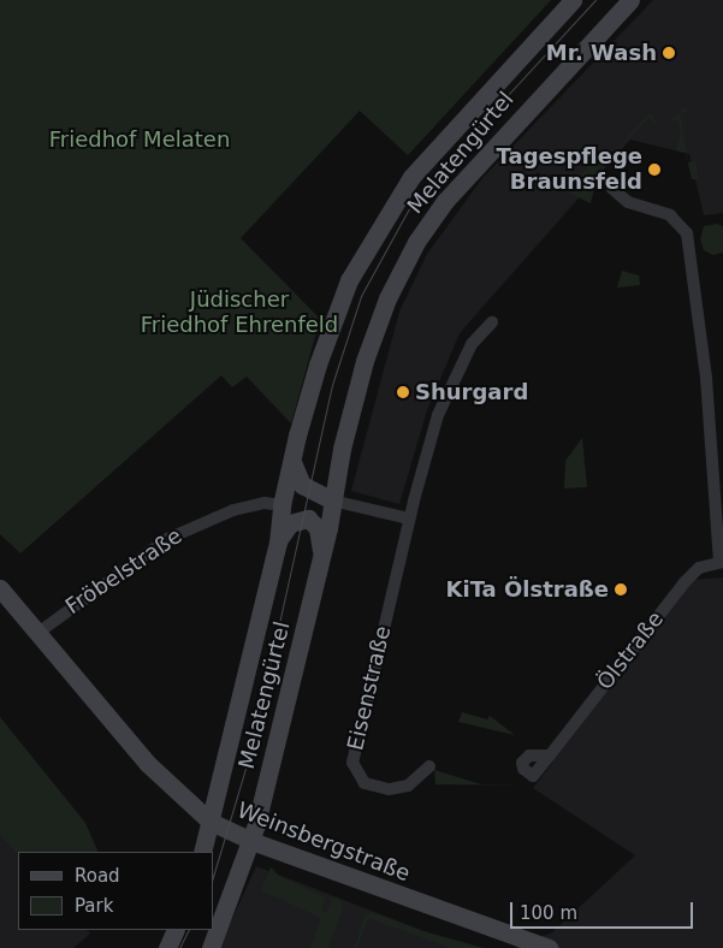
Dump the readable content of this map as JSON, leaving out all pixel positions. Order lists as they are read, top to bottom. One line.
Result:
{"streets":{"main road":["Melatengürtel","Weinsbergstraße"],"street":["Fröbelstraße","Ölstraße","Eisenstraße"]},"crossings":[["Melatengürtel","Fröbelstraße"],["Melatengürtel","Weinsbergstraße"],["Fröbelstraße","Weinsbergstraße"]],"parks":["Friedhof Melaten","Jüdischer Friedhof Ehrenfeld"],"places":["Mr. Wash","Tagespflege Braunsfeld","Shurgard","KiTa Ölstraße"],"legend":["Road","Park"],"scale_bar":"100 m"}
